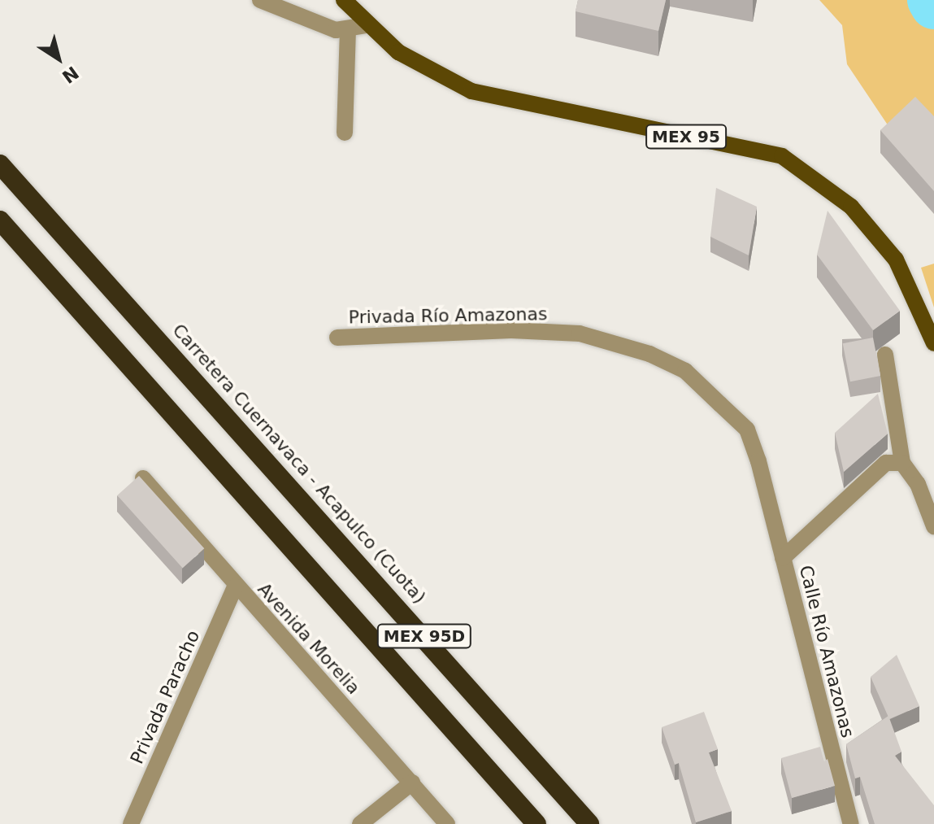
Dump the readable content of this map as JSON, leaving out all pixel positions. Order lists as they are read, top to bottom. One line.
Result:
{"streets":{"highway":["Carretera Cuernavaca - Acapulco (Cuota)","MEX 95D"],"main road":["MEX 95"],"street":["Privada Río Amazonas","Avenida Morelia","Calle Río Amazonas","Privada Paracho"]},"crossings":[["Privada Río Amazonas","Calle Río Amazonas"],["Avenida Morelia","Privada Paracho"]],"north":"bottom right"}
